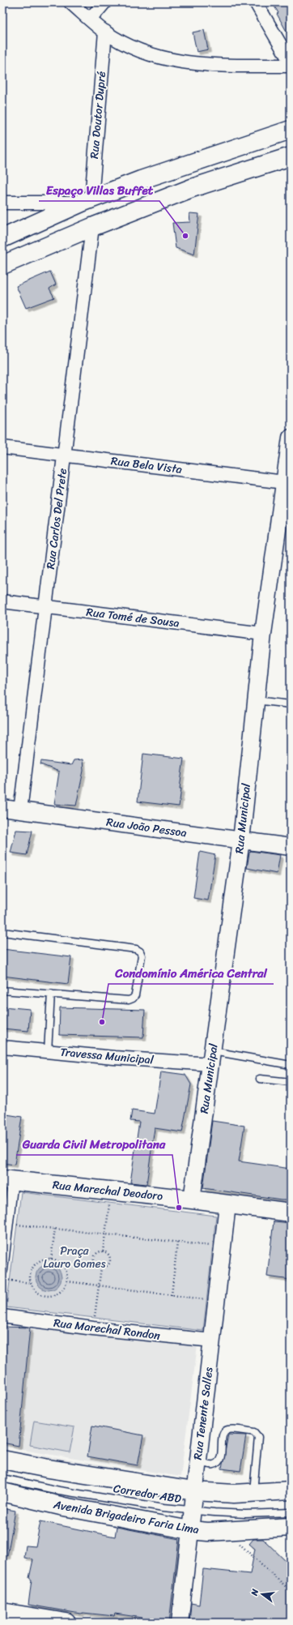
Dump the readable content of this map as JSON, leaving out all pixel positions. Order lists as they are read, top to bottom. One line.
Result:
{"streets":{"main road":["Rua Marechal Deodoro","Avenida Brigadeiro Faria Lima"],"street":["Rua Doutor Dupré","Rua Bela Vista","Rua Carlos Del Prete","Rua Tomé de Sousa","Rua Municipal","Rua João Pessoa","Travessa Municipal","Rua Marechal Rondon","Rua Tenente Salles"],"lane":["Corredor ABD"]},"crossings":[["Rua Bela Vista","Rua Carlos Del Prete"],["Rua Bela Vista","Rua Municipal"],["Rua Carlos Del Prete","Rua Tomé de Sousa"],["Rua Carlos Del Prete","Rua João Pessoa"],["Rua Tomé de Sousa","Rua Municipal"],["Rua Municipal","Rua João Pessoa"],["Rua Municipal","Travessa Municipal"],["Rua Municipal","Rua Marechal Deodoro"],["Rua Marechal Deodoro","Rua Tenente Salles"],["Rua Marechal Rondon","Rua Tenente Salles"],["Rua Tenente Salles","Corredor ABD"],["Rua Tenente Salles","Avenida Brigadeiro Faria Lima"]],"parks":["Praça Lauro Gomes"],"places":["Espaço Villas Buffet","Condomínio América Central","Guarda Civil Metropolitana"],"north":"left"}
